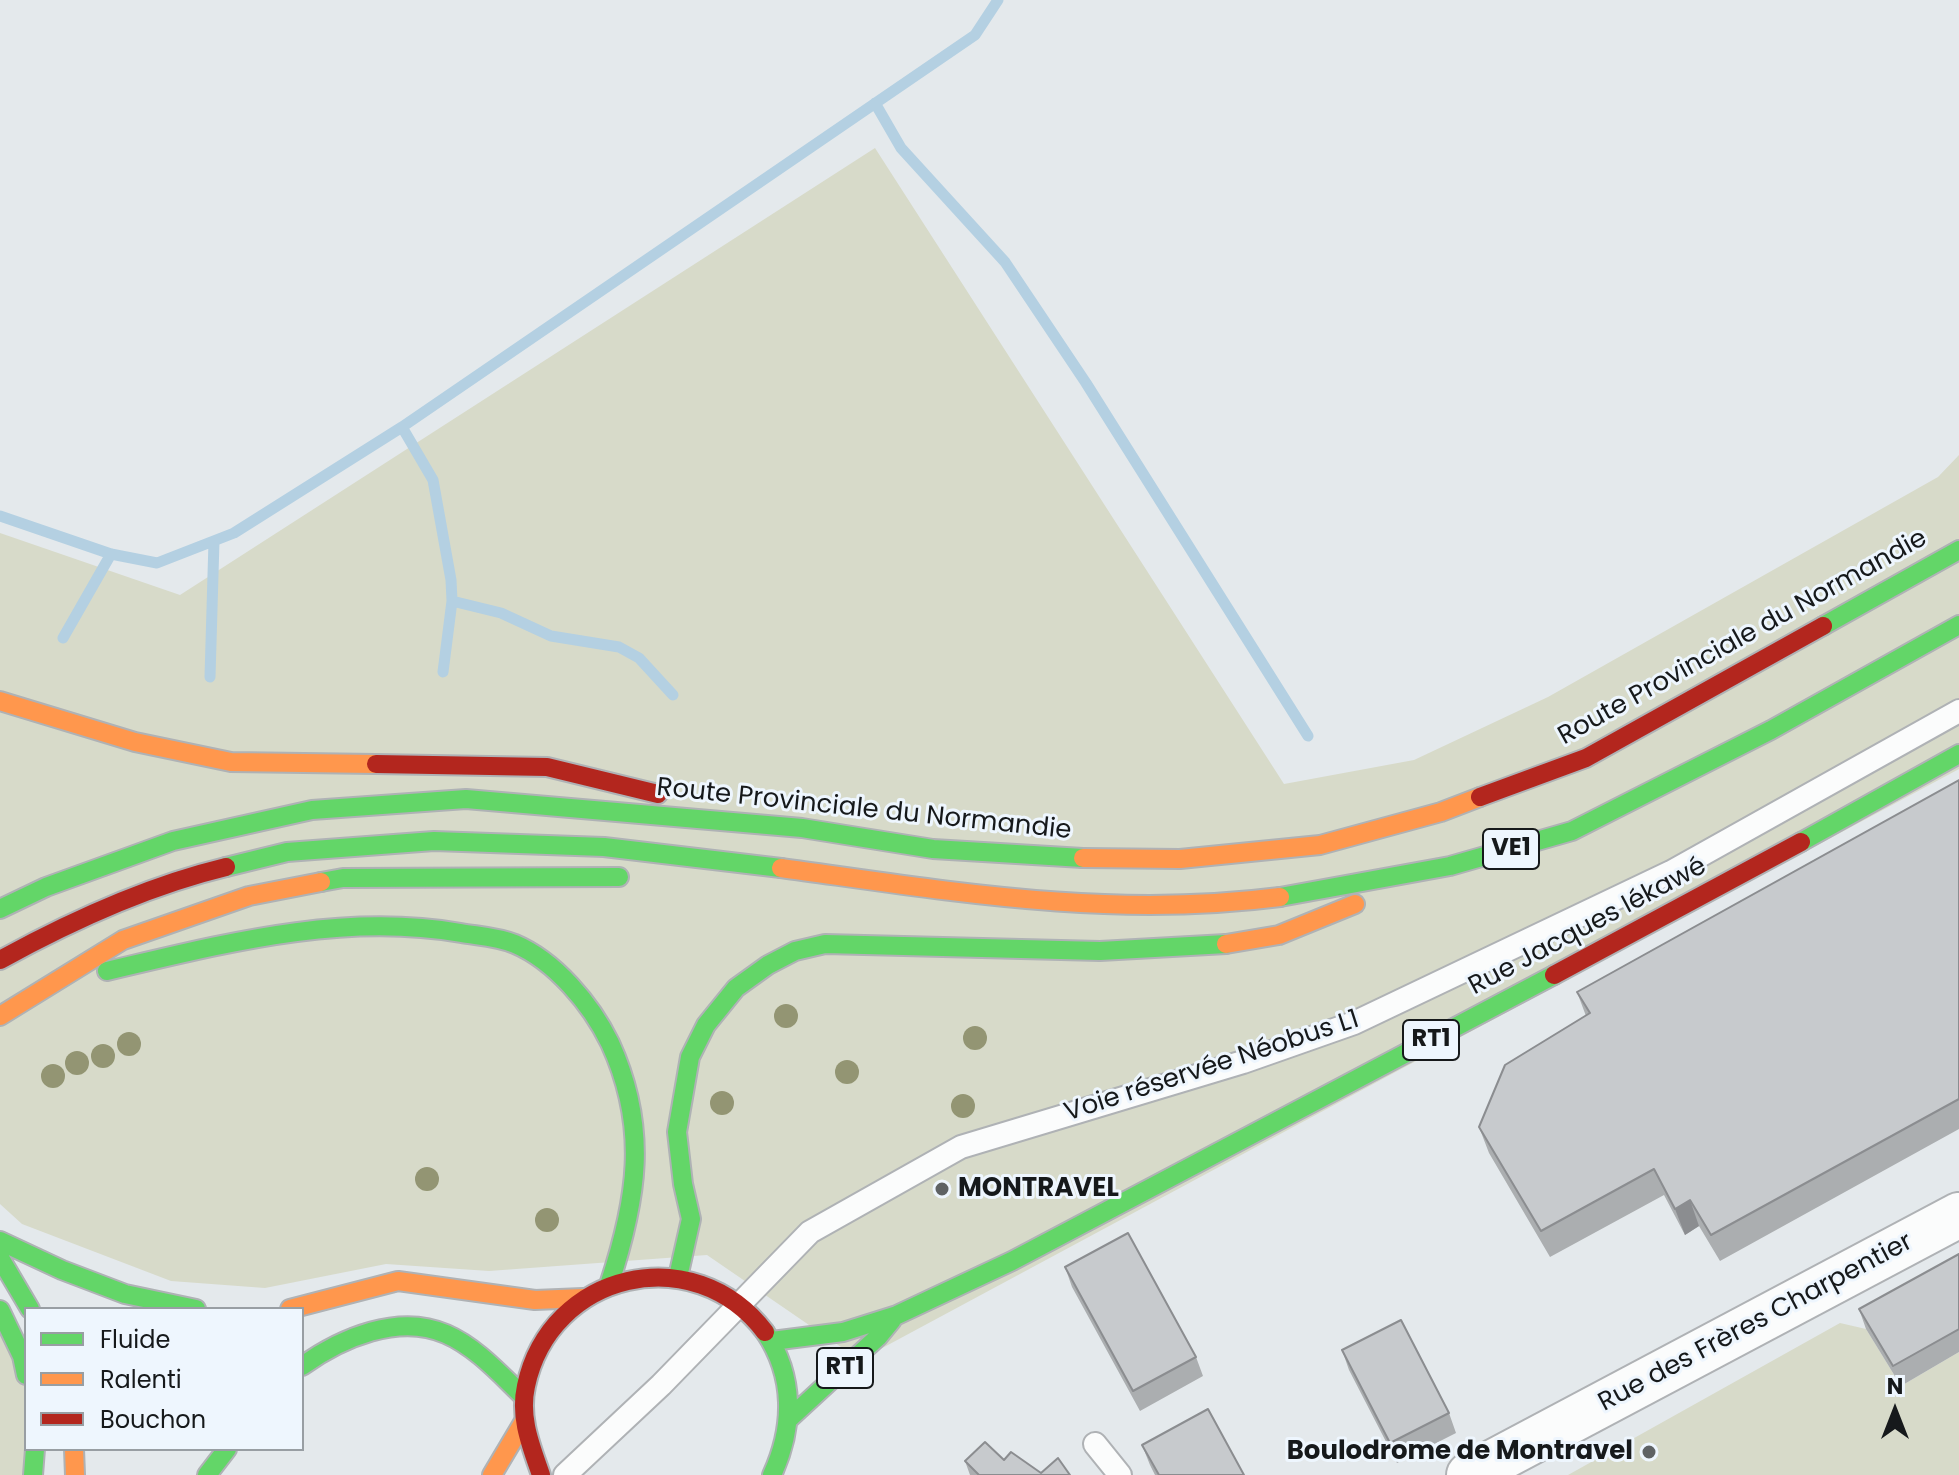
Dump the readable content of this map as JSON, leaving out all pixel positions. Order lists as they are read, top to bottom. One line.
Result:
{"streets":{"main road":["Route Provinciale du Normandie","VE1","Rue Jacques Iékawé","RT1"],"street":["Rue des Frères Charpentier"],"lane":["Voie réservée Néobus L1"]},"places":["MONTRAVEL","Boulodrome de Montravel"],"legend":["Fluide","Ralenti","Bouchon"],"north":"top"}
